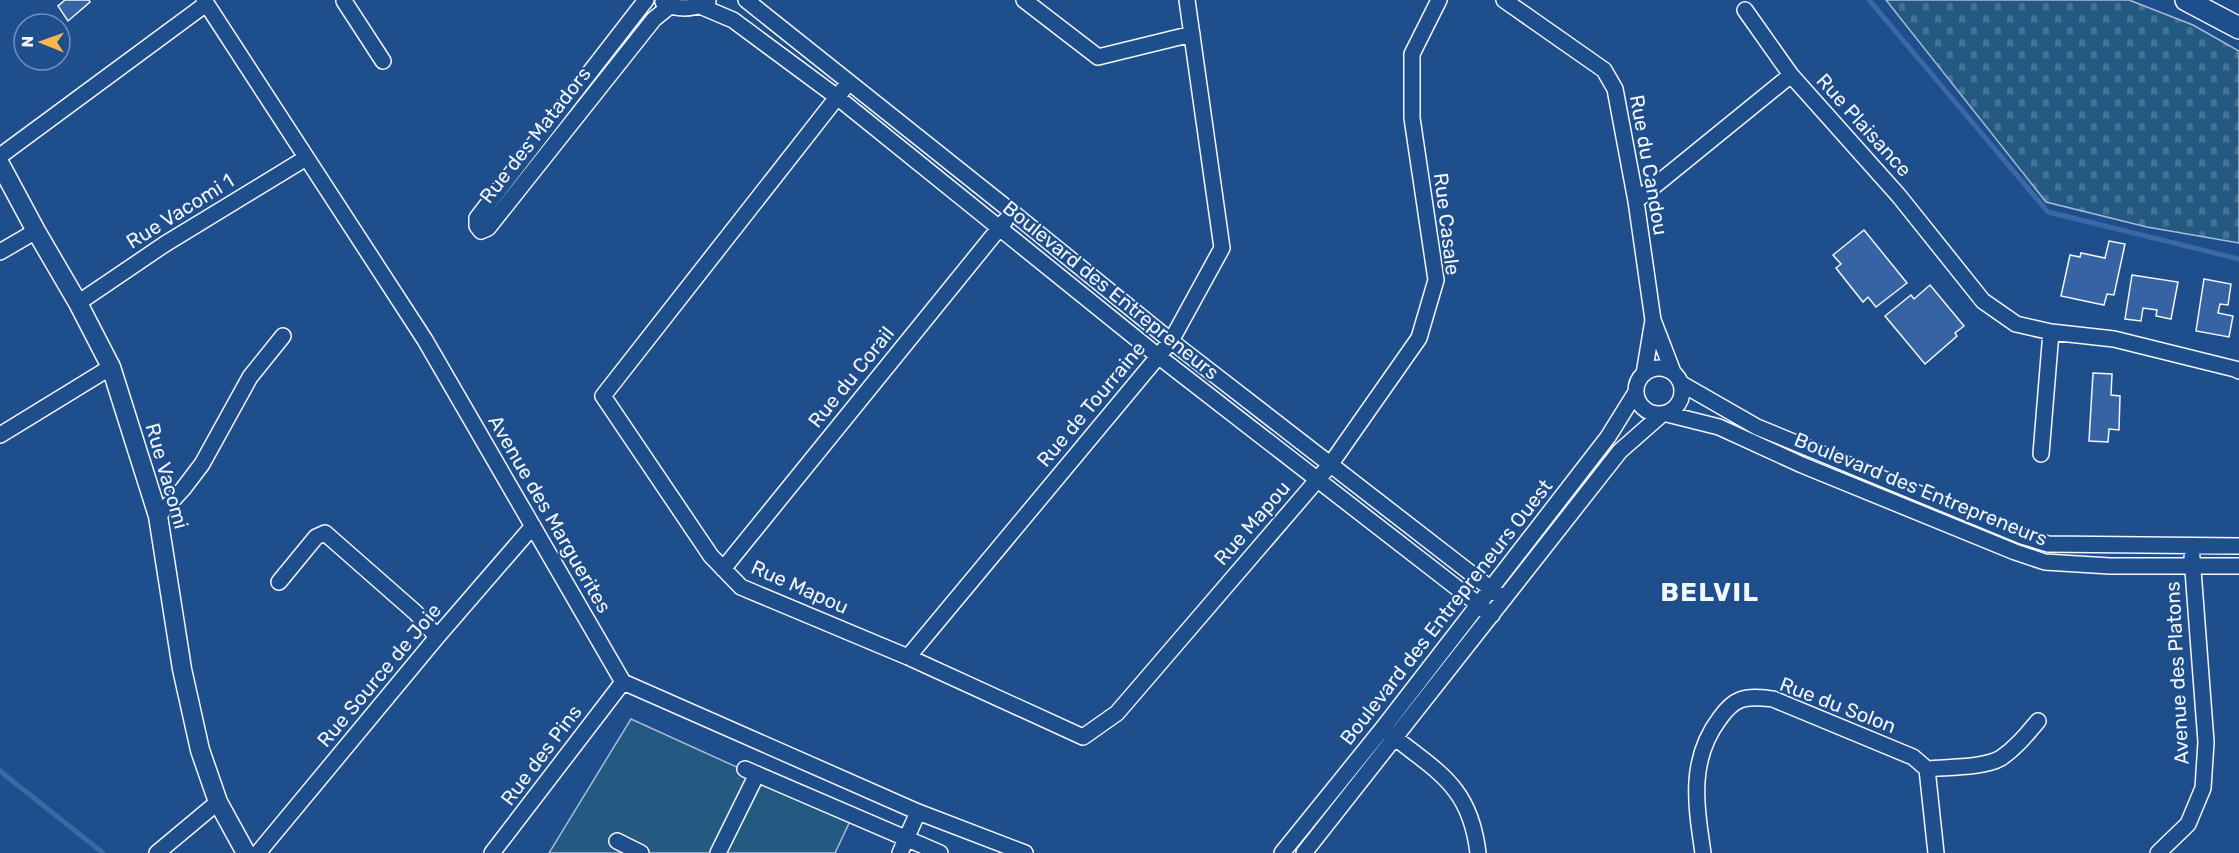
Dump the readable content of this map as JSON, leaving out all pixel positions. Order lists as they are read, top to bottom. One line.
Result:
{"streets":{"street":["Rue Plaisance","Rue des Matadors","Rue du Candou","Rue Vacomi 1","Rue Casale","Boulevard des Entrepreneurs","Rue du Corail","Rue de Tourraine","Rue Vacomi","Avenue des Marguerites","Rue Mapou","Boulevard des Entrepreneurs Ouest","Avenue des Platons","Rue Source de Joie","Rue du Solon","Rue des Pins"]},"crossings":[["Rue Plaisance","Rue du Candou"],["Rue du Candou","Boulevard des Entrepreneurs"],["Rue du Candou","Boulevard des Entrepreneurs Ouest"],["Rue Vacomi 1","Rue Vacomi"],["Rue Vacomi 1","Avenue des Marguerites"],["Rue Casale","Boulevard des Entrepreneurs"],["Rue Casale","Rue Mapou"],["Boulevard des Entrepreneurs","Rue du Corail"],["Boulevard des Entrepreneurs","Rue de Tourraine"],["Boulevard des Entrepreneurs","Rue Mapou"],["Boulevard des Entrepreneurs","Boulevard des Entrepreneurs Ouest"],["Boulevard des Entrepreneurs","Avenue des Platons"],["Rue du Corail","Rue Mapou"],["Rue de Tourraine","Rue Mapou"],["Avenue des Marguerites","Rue Source de Joie"],["Avenue des Marguerites","Rue des Pins"]],"districts":["BELVIL"],"north":"left"}
